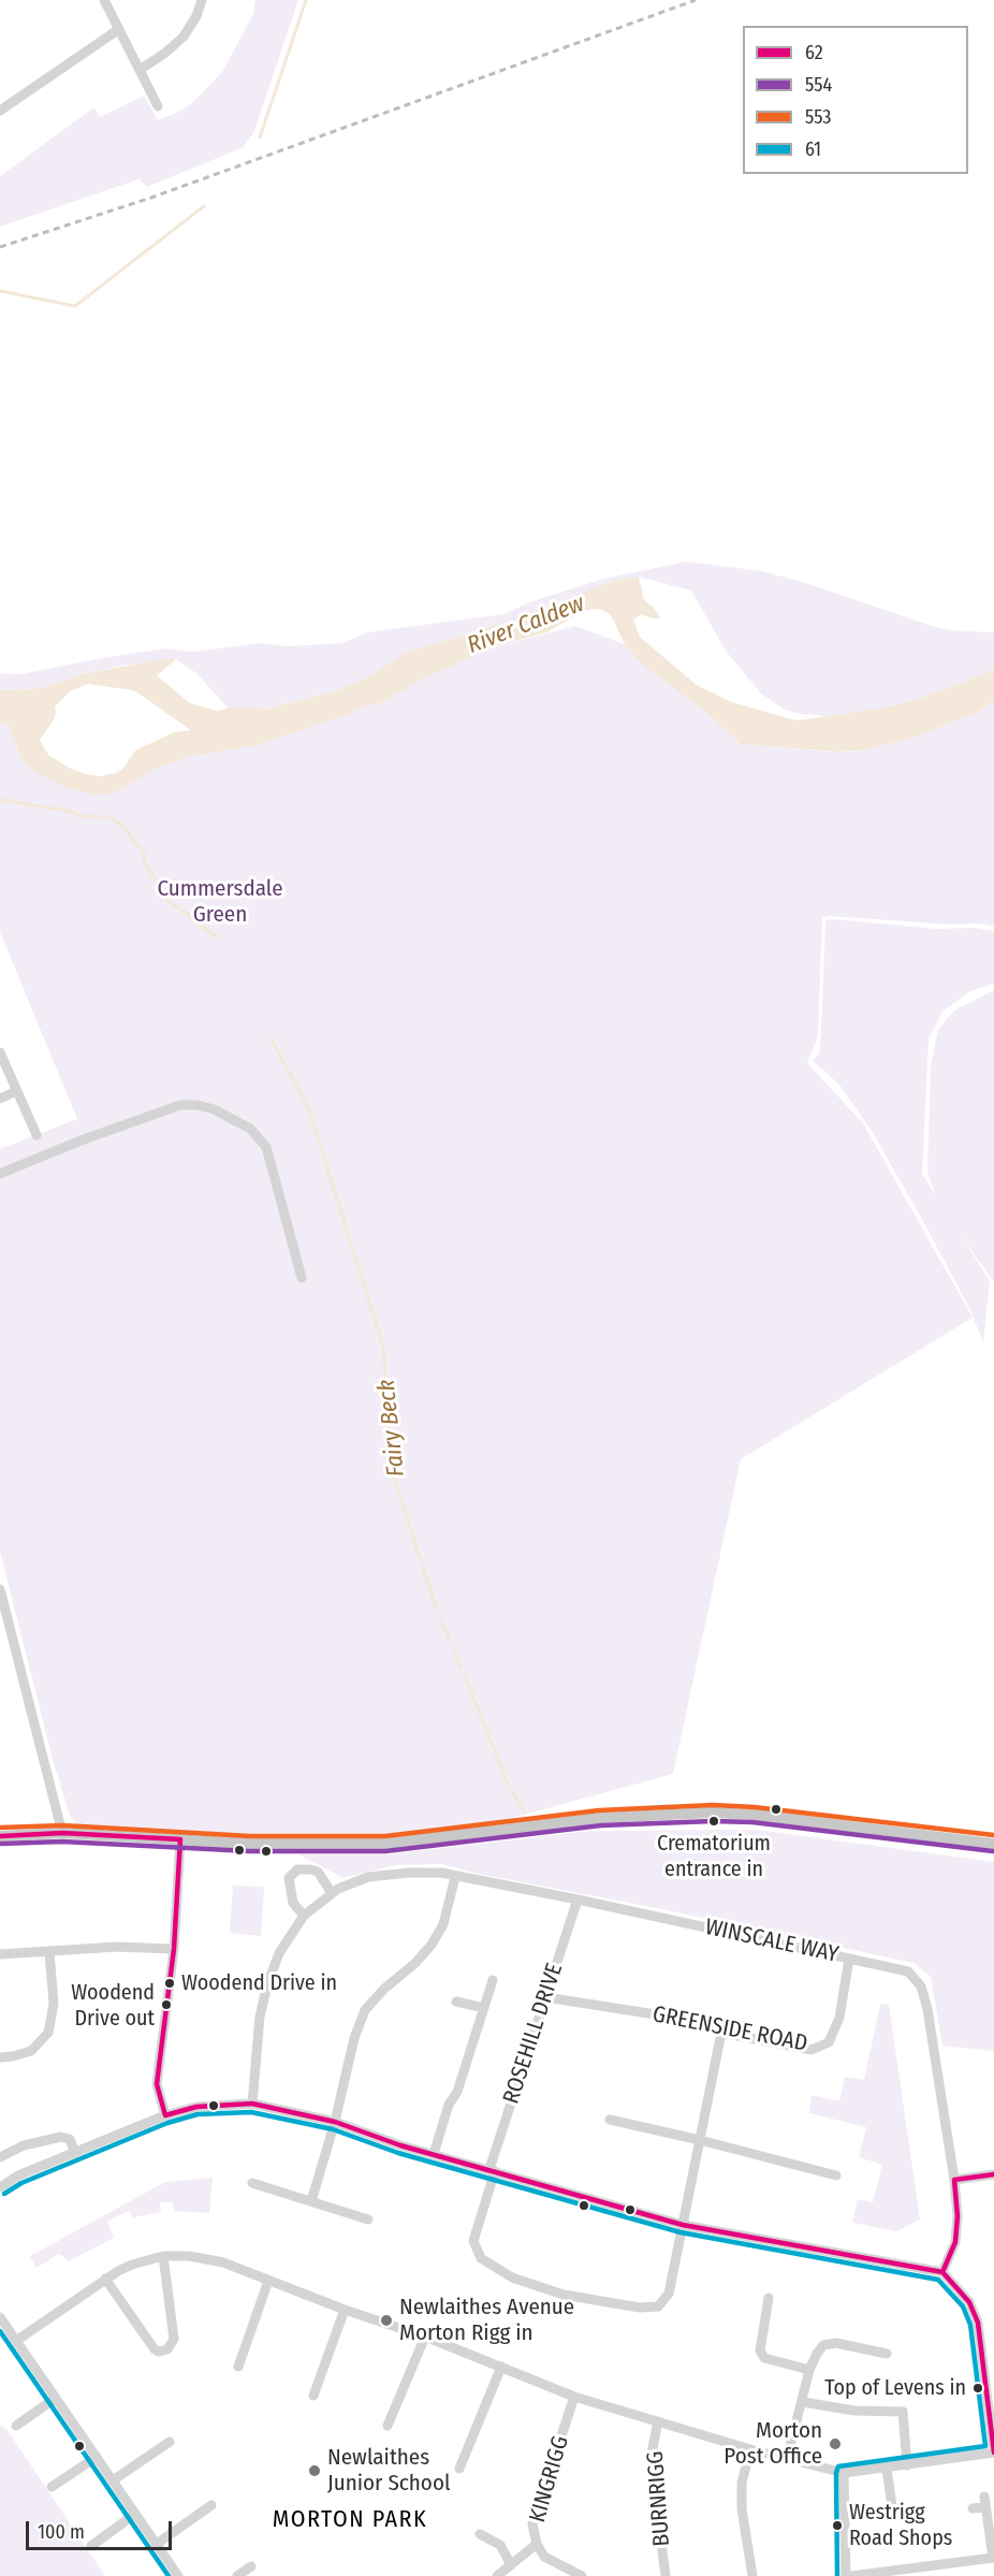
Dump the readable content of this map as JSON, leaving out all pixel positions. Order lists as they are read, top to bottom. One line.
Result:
{"streets":{"street":["WINSCALE WAY","GREENSIDE ROAD","ROSEHILL DRIVE","KINGRIGG","BURNRIGG"]},"crossings":[["WINSCALE WAY","GREENSIDE ROAD"],["WINSCALE WAY","ROSEHILL DRIVE"],["GREENSIDE ROAD","ROSEHILL DRIVE"]],"districts":["MORTON PARK"],"water":["River Caldew","Fairy Beck"],"parks":["Cummersdale Green"],"places":["Crematorium entrance in","Woodend Drive in","Woodend Drive out","Newlaithes Avenue Morton Rigg in","Top of Levens in","Morton Post Office","Newlaithes Junior School","Westrigg Road Shops"],"lines":["transit line 553","transit line 554","transit line 62","transit line 61"],"legend":["62","554","553","61"],"scale_bar":"100 m"}
